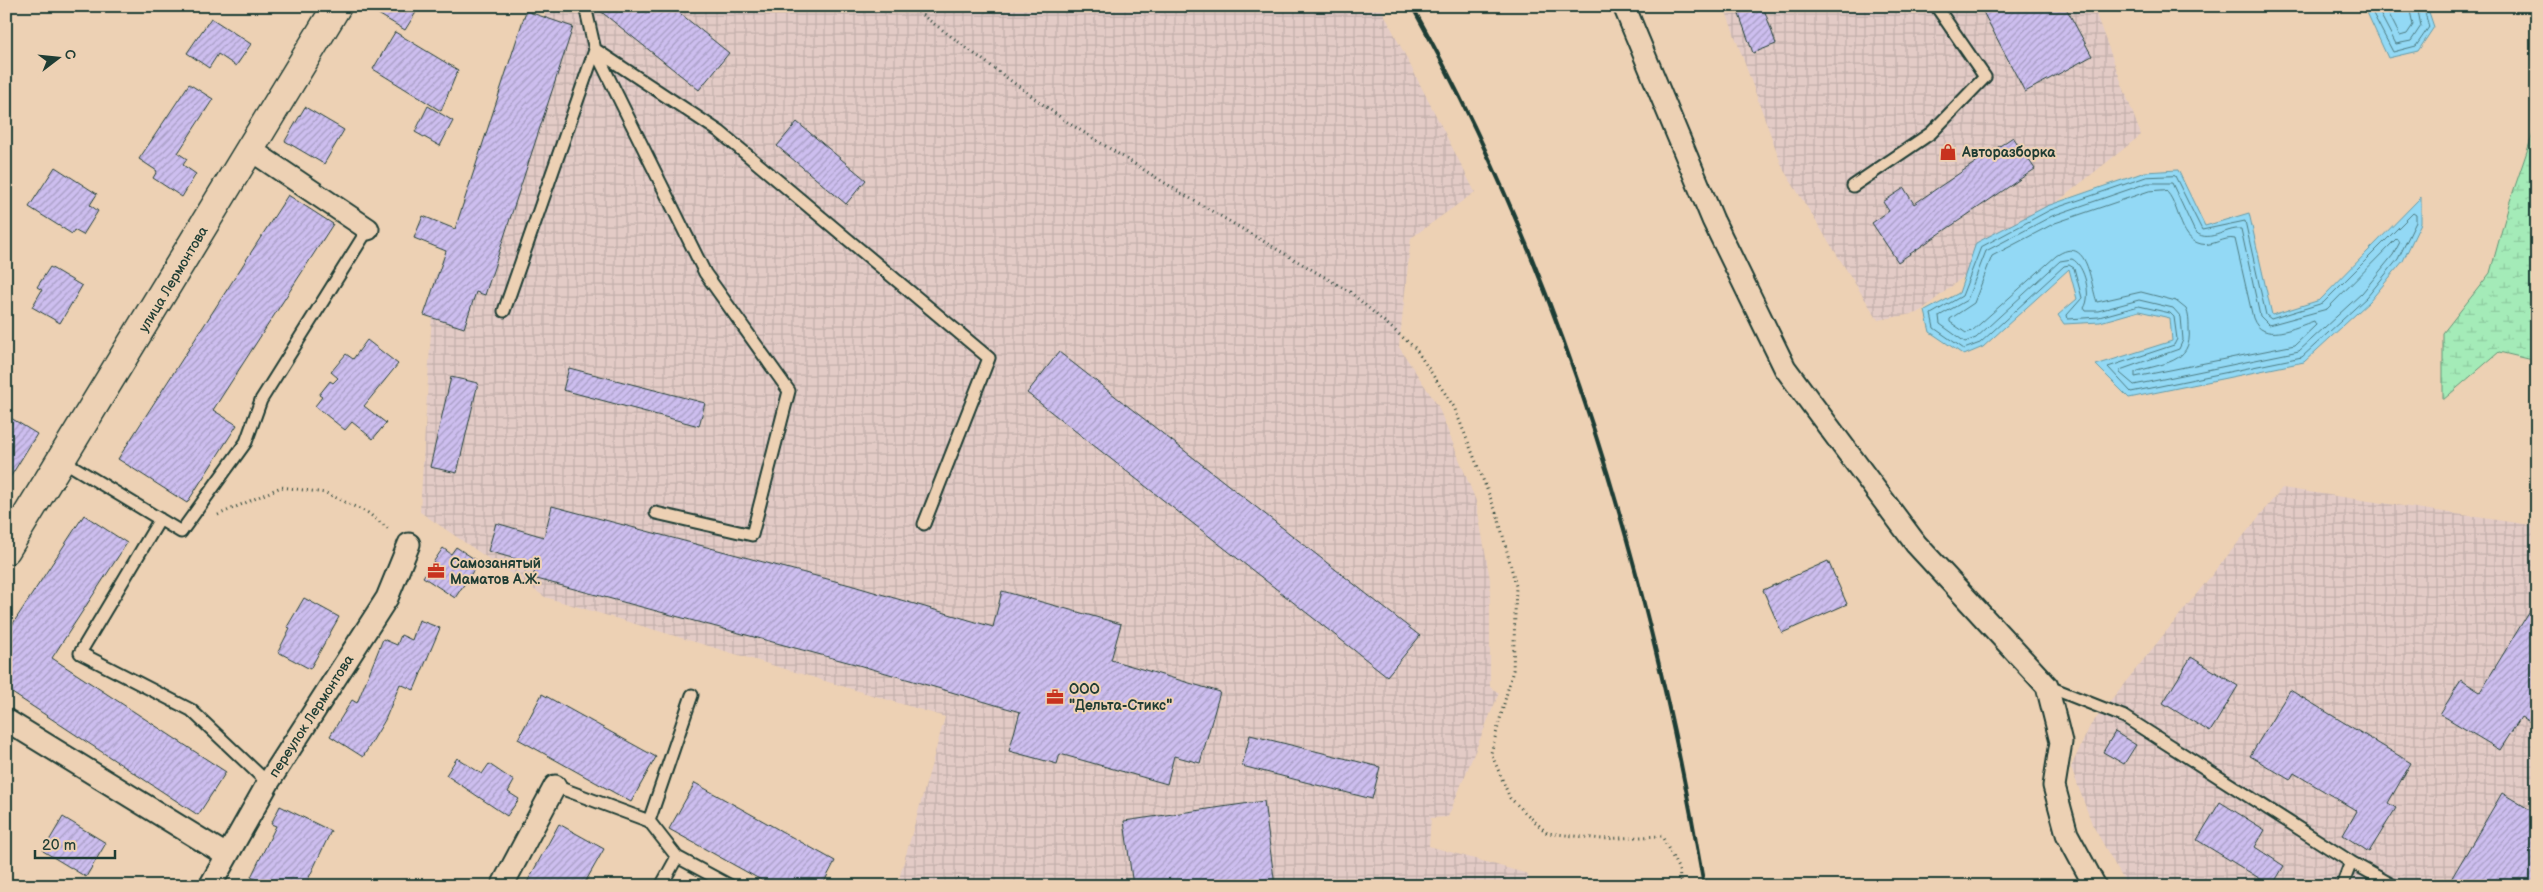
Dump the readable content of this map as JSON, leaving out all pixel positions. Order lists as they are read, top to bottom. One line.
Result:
{"streets":{"street":["улица Лермонтова","переулок Лермонтова"]},"places":{"shop":["Авторазборка"],"office":["Самозанятый Маматов А.Ж.","ООО \"Дельта-Стикс\""]},"scale_bar":"20 m","north":"right"}
